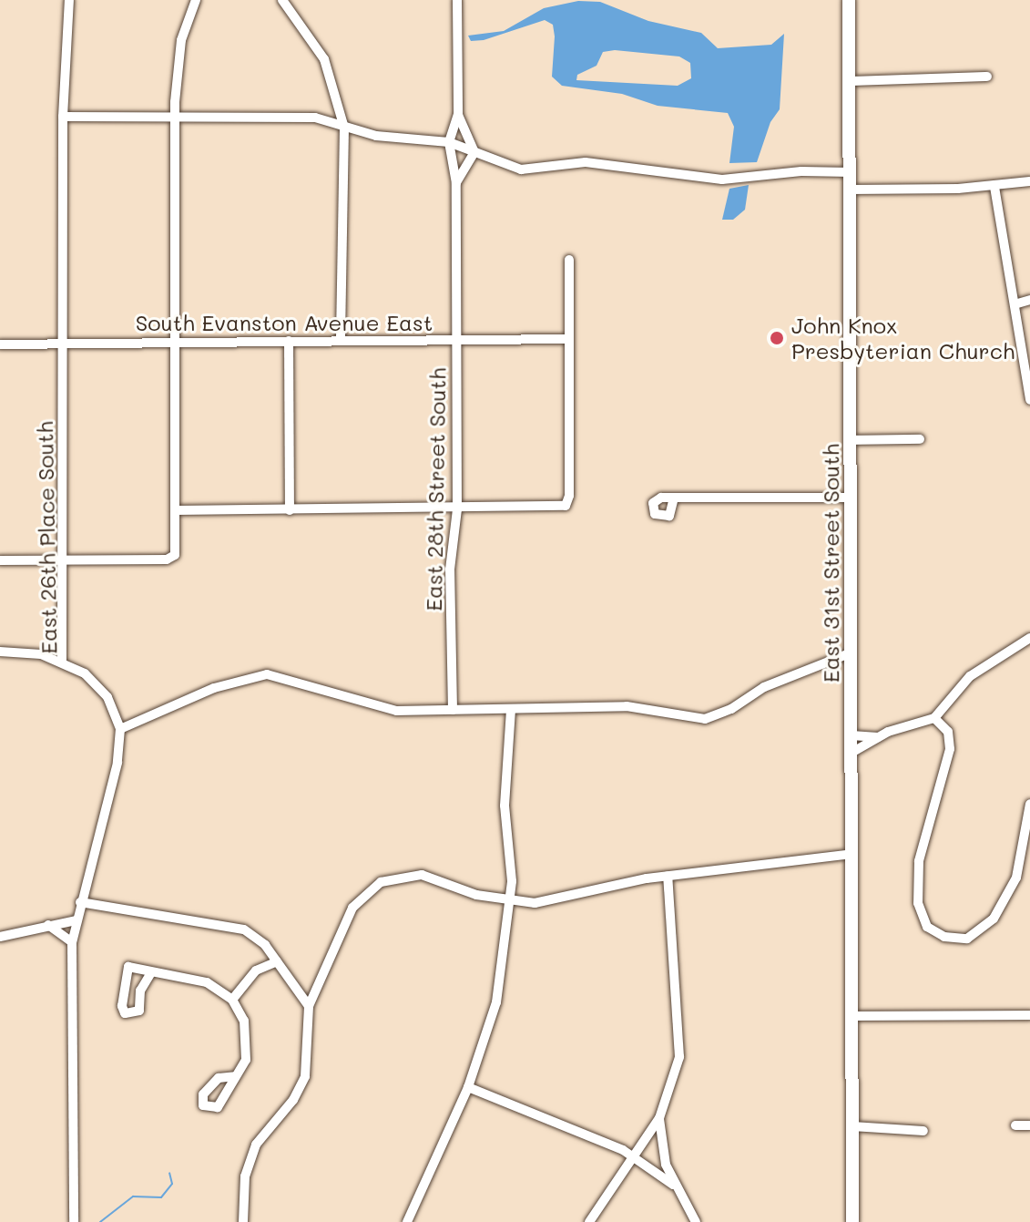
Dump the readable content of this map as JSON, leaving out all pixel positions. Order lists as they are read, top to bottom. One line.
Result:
{"streets":{"main road":["East 31st Street South"],"street":["South Evanston Avenue East","East 28th Street South","East 26th Place South"]},"crossings":[["South Evanston Avenue East","East 28th Street South"],["South Evanston Avenue East","East 26th Place South"]],"places":["John Knox Presbyterian Church"]}
